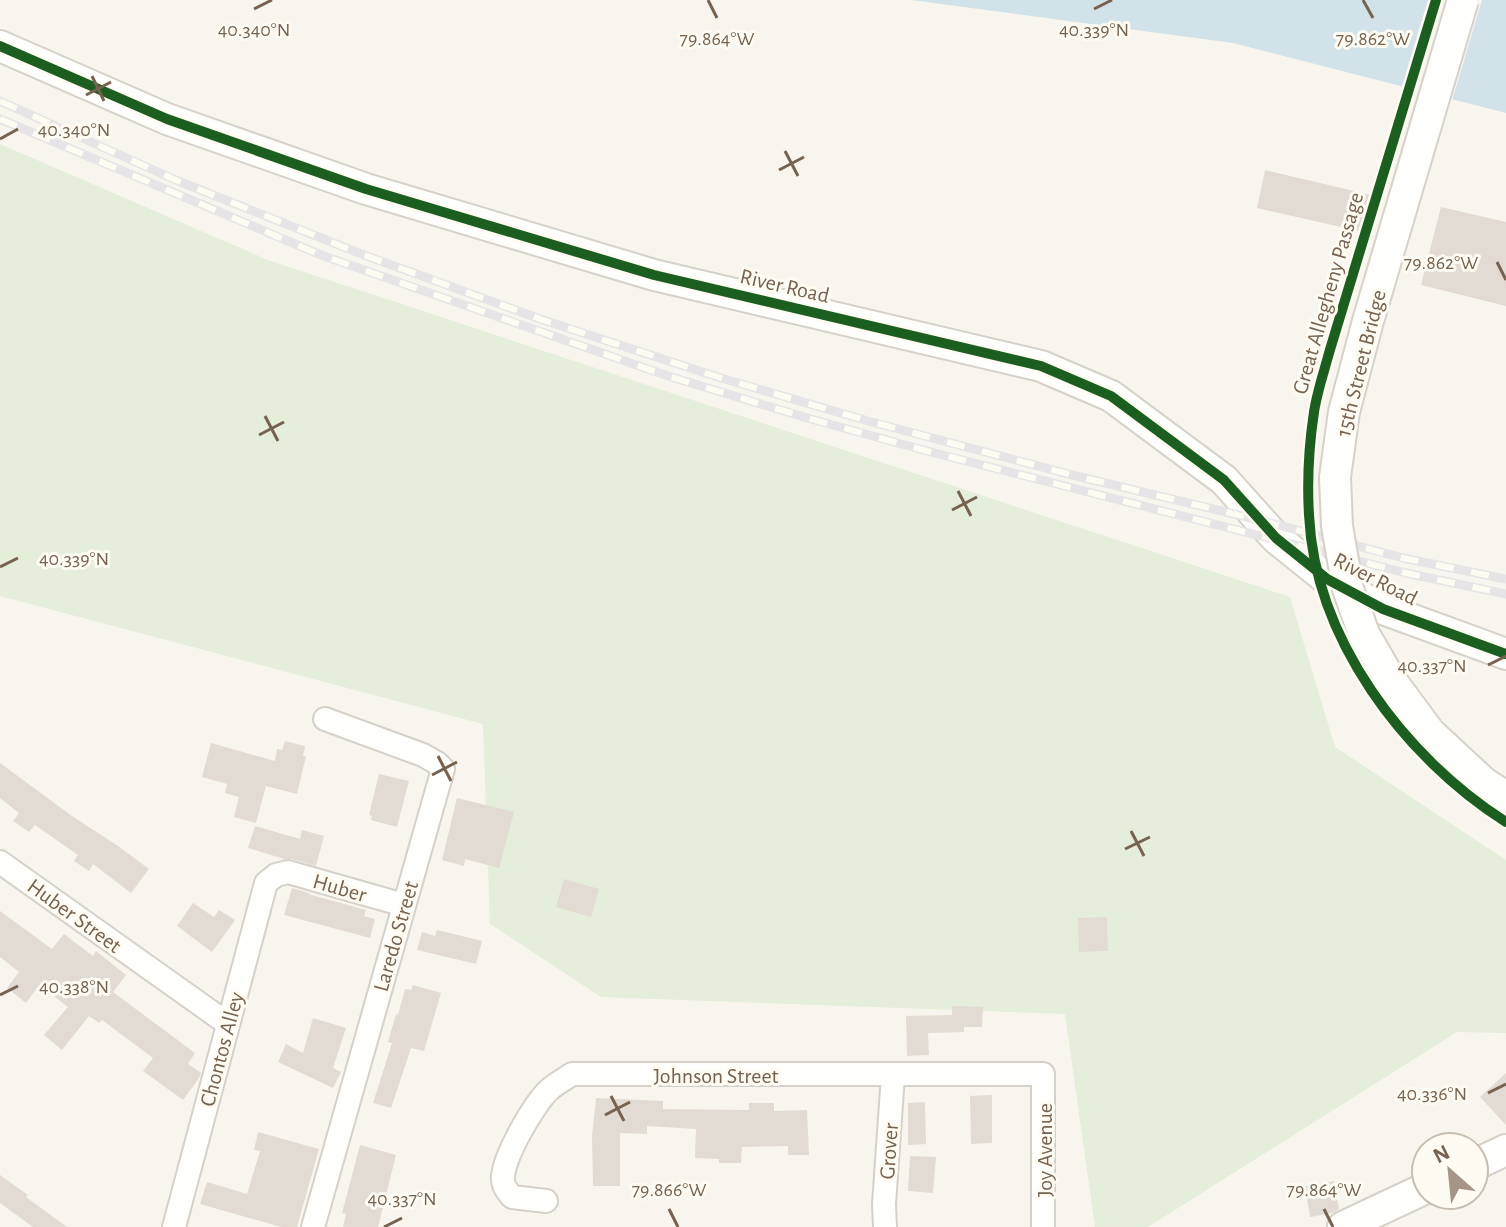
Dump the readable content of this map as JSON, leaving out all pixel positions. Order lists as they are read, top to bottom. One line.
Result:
{"streets":{"street":["River Road","15th Street Bridge","Huber","Huber Street","Laredo Street","Chontos Alley","Johnson Street","Joy Avenue","Grover"],"cycle path":["Great Allegheny Passage"]},"crossings":[["Huber","Laredo Street"],["Huber","Chontos Alley"],["Huber Street","Chontos Alley"],["Johnson Street","Joy Avenue"],["Johnson Street","Grover"]],"north":"top left","coordinates":["40.339°N","40.340°N","79.864°W","79.862°W","40.337°N","40.338°N","40.336°N","79.866°W"]}
